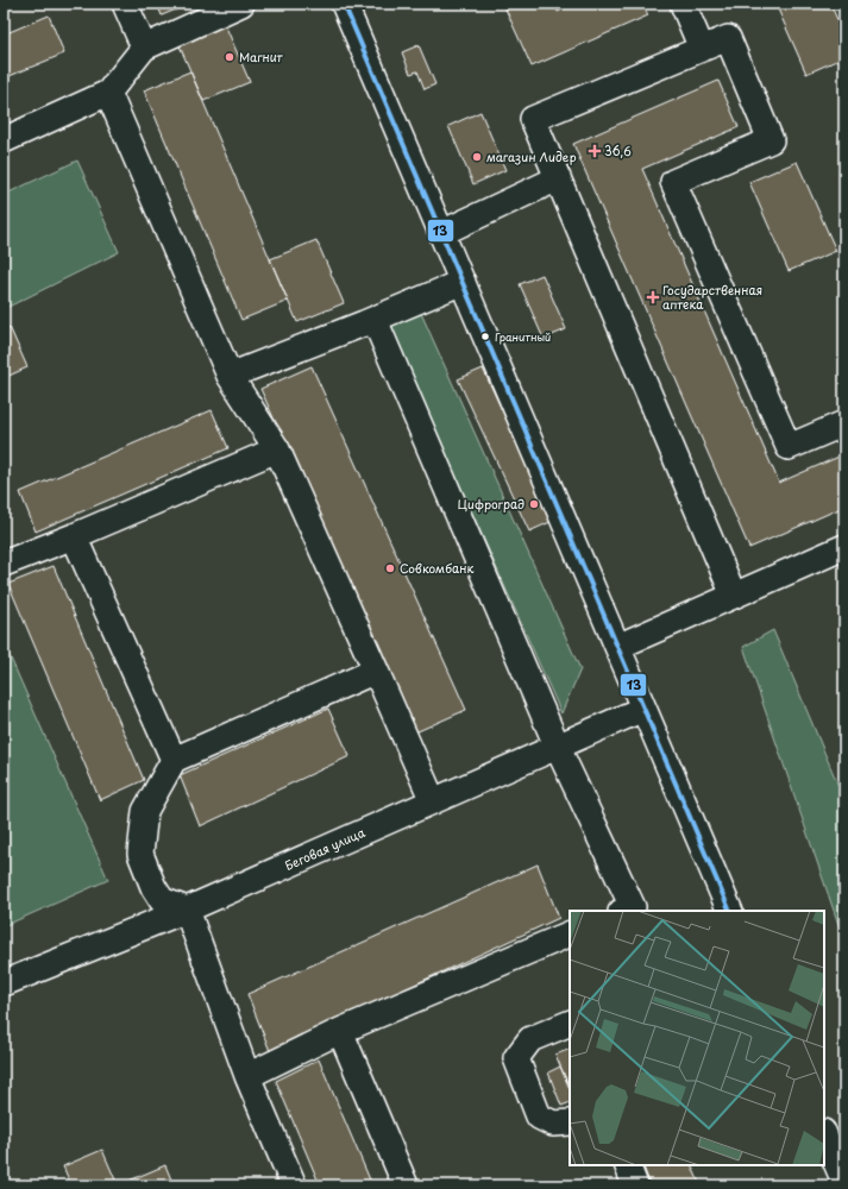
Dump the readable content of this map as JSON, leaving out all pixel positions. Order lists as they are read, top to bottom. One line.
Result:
{"streets":{"street":["Беговая улица"]},"places":{"other":["Магнит","магазин Лидер","Гранитный","Цифроград","Совкомбанк"],"health":["36,6","Государственная аптека"]},"lines":["transit line 13"]}
